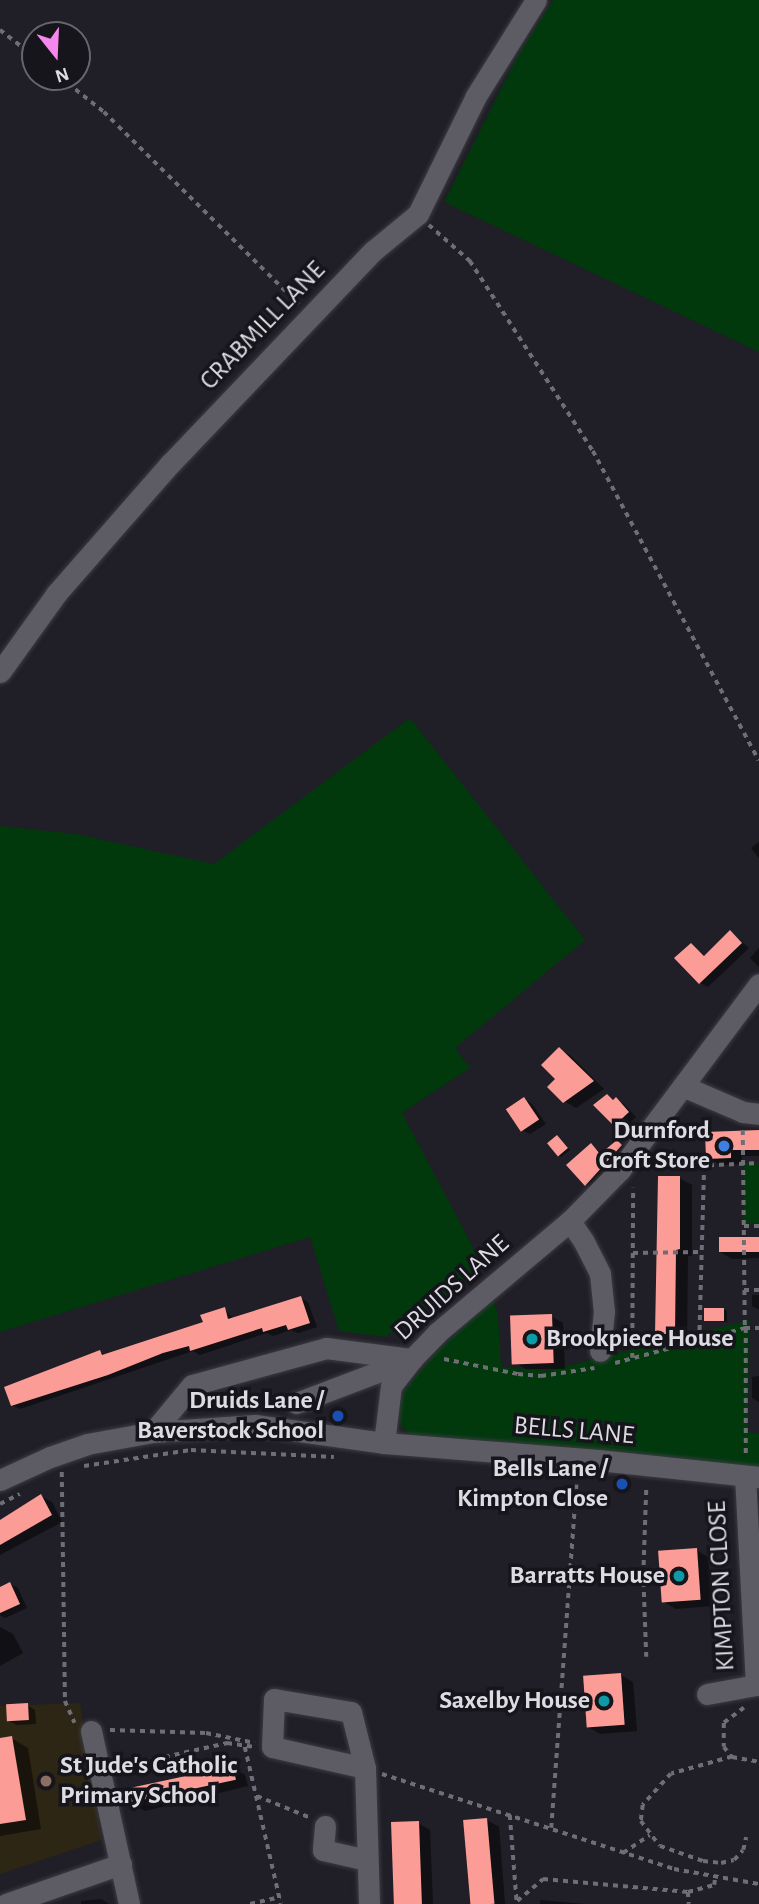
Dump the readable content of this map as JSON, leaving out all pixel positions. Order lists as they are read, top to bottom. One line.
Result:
{"streets":{"street":["CRABMILL LANE","DRUIDS LANE","BELLS LANE","KIMPTON CLOSE"]},"crossings":[["DRUIDS LANE","BELLS LANE"],["BELLS LANE","KIMPTON CLOSE"]],"places":["Durnford Croft Store","Brookpiece House","Druids Lane / Baverstock School","Bells Lane / Kimpton Close","Barratts House","Saxelby House","St Jude's Catholic Primary School"],"north":"bottom"}
